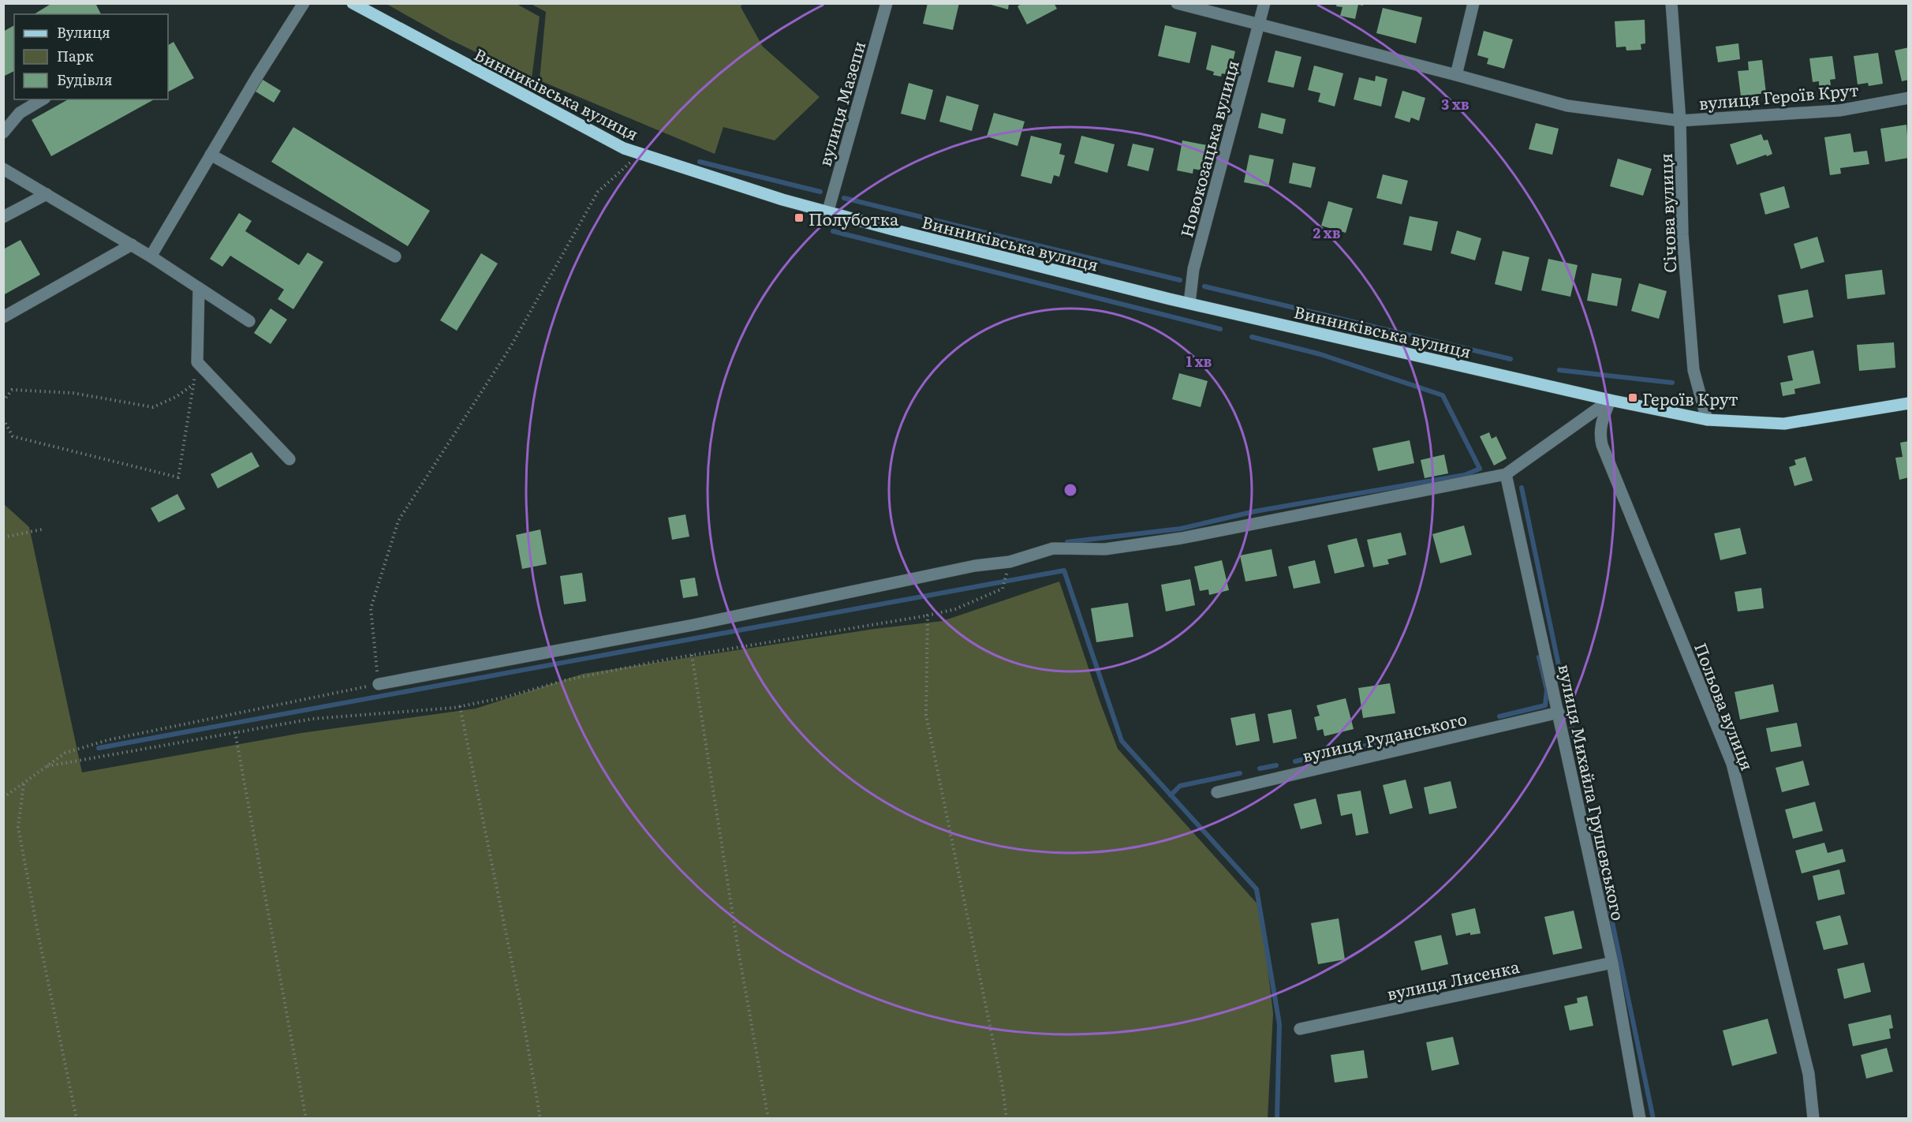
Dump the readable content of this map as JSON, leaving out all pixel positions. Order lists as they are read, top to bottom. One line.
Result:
{"streets":{"main road":["Винниківська вулиця"],"street":["вулиця Героїв Крут","вулиця Мазепи","Новокозацька вулиця","Січова вулиця","Польова вулиця","вулиця Руданського","вулиця Михайла Грушевського","вулиця Лисенка"]},"crossings":[["Винниківська вулиця","вулиця Мазепи"],["Винниківська вулиця","Новокозацька вулиця"],["Винниківська вулиця","Січова вулиця"],["Винниківська вулиця","Польова вулиця"],["вулиця Героїв Крут","Новокозацька вулиця"],["вулиця Героїв Крут","Січова вулиця"],["вулиця Руданського","вулиця Михайла Грушевського"],["вулиця Михайла Грушевського","вулиця Лисенка"]],"places":{"transit":["Полуботка","Героїв Крут"]},"legend":["Вулиця","Парк","Будівля"],"rings":["3 хв","2 хв","1 хв"]}
